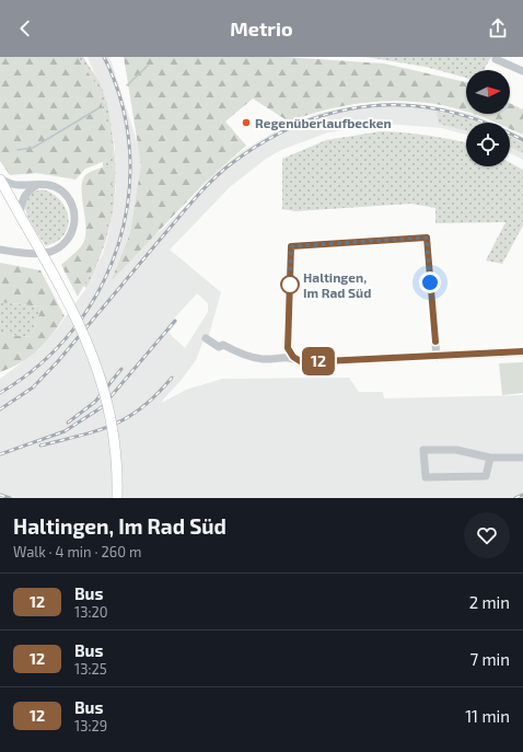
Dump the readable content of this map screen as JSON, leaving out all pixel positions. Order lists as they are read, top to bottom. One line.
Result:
{"places":["Regenüberlaufbecken","Haltingen, Im Rad Süd"],"lines":["bus line 12"],"north":"right","page":{"header":"Metrio","on_map":"12","heading":["Haltingen, Im Rad Süd","Walk · 4 min · 260 m"],"list":[{"mark":"12","name":"Bus","note":"13:20","value":"2 min"},{"mark":"12","name":"Bus","note":"13:25","value":"7 min"},{"mark":"12","name":"Bus","note":"13:29","value":"11 min"}]}}
